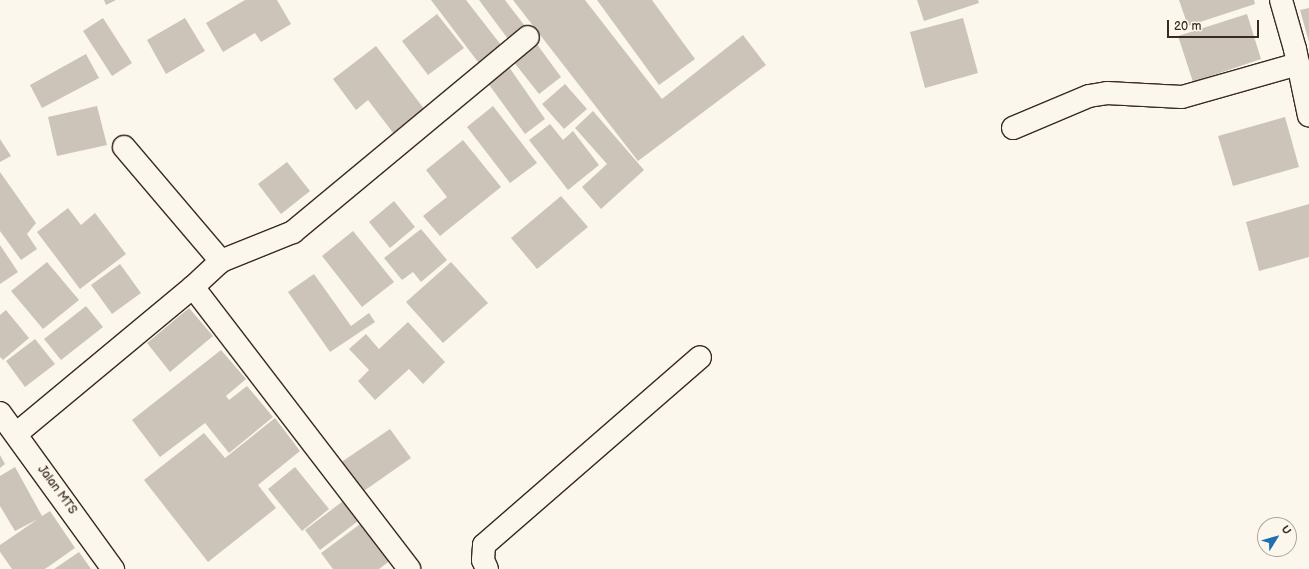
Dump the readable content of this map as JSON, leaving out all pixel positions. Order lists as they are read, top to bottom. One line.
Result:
{"streets":{"street":["Jalan MTS"]},"scale_bar":"20 m","north":"top right"}
